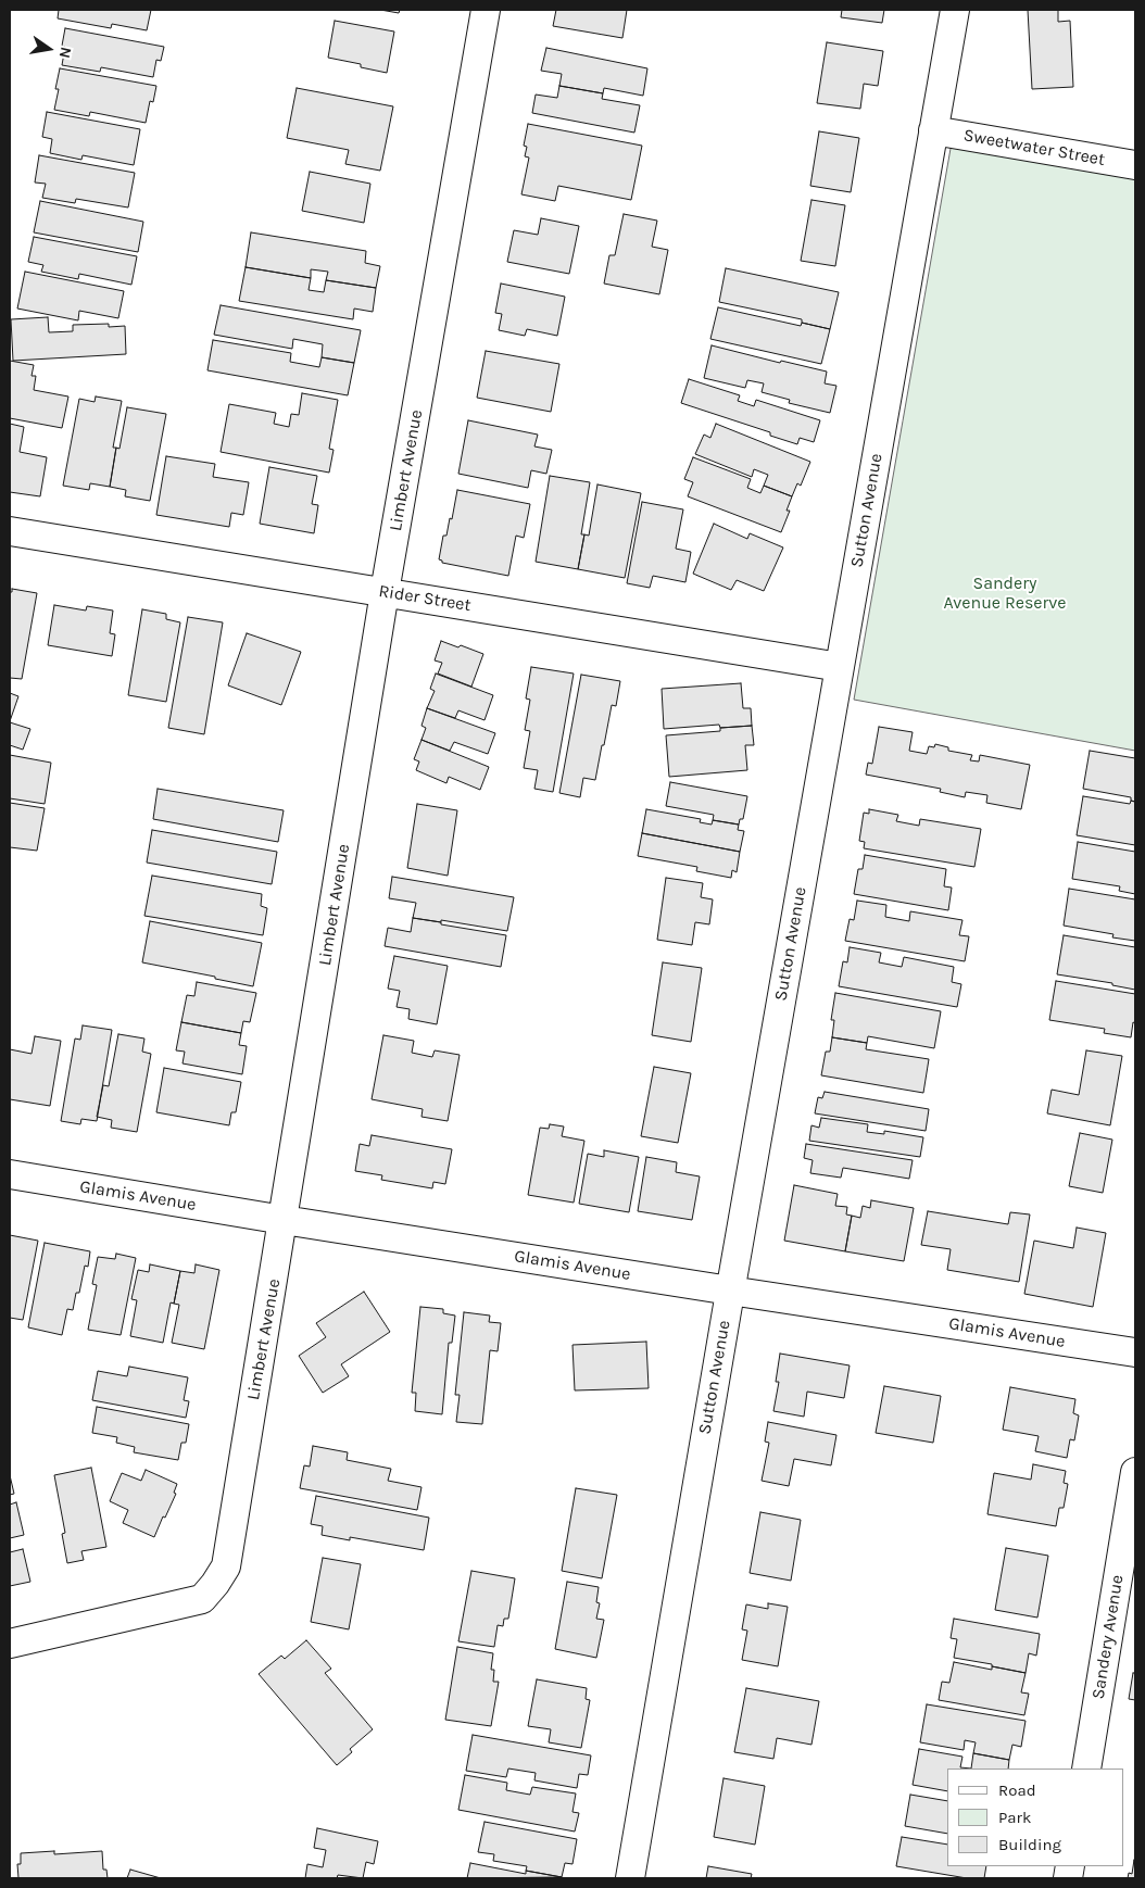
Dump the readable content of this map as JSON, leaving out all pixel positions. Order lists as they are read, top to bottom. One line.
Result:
{"streets":{"street":["Sweetwater Street","Limbert Avenue","Sutton Avenue","Rider Street","Glamis Avenue","Sandery Avenue"]},"crossings":[["Sweetwater Street","Sutton Avenue"],["Limbert Avenue","Rider Street"],["Limbert Avenue","Glamis Avenue"],["Sutton Avenue","Rider Street"],["Sutton Avenue","Glamis Avenue"]],"parks":["Sandery Avenue Reserve"],"legend":["Road","Park","Building"],"north":"right"}
